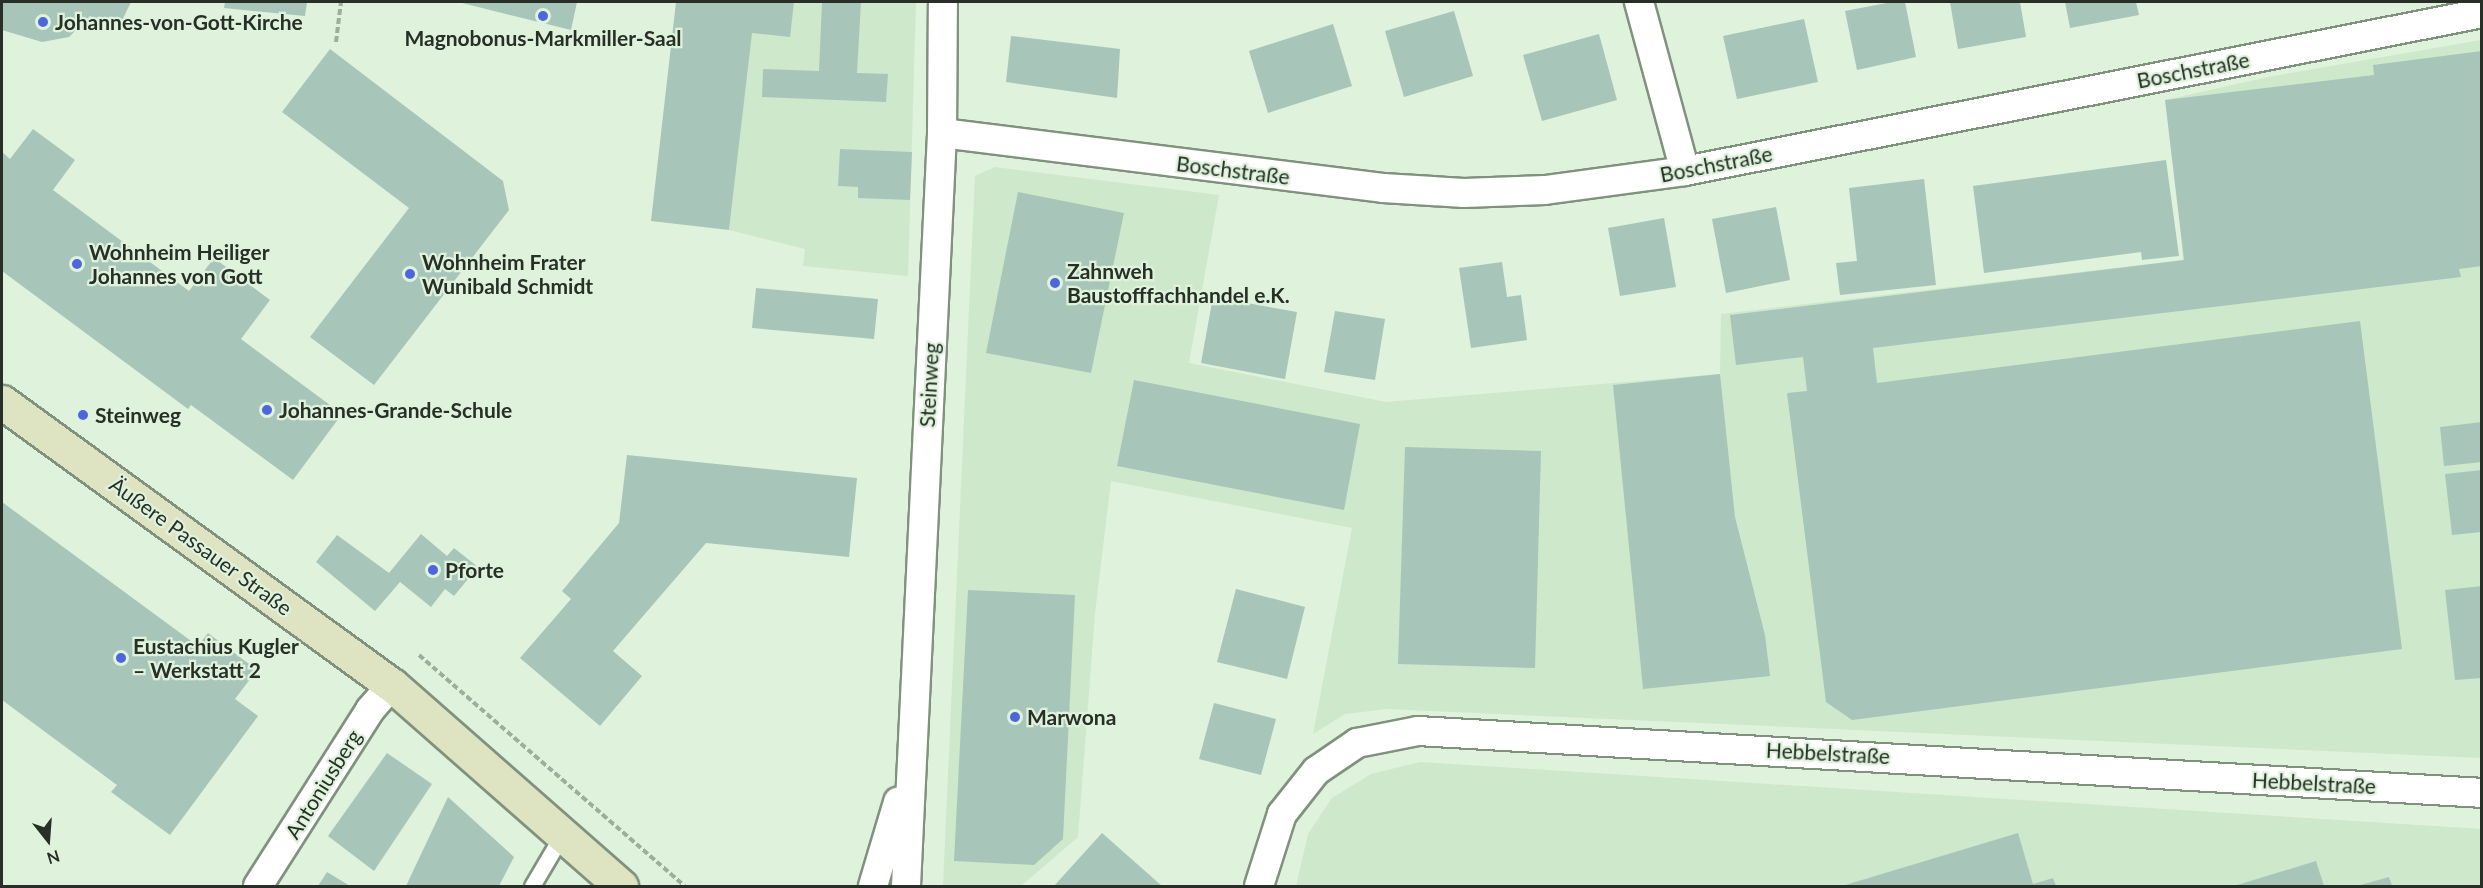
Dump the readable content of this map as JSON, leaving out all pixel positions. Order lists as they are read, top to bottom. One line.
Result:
{"streets":{"main road":["Äußere Passauer Straße"],"street":["Boschstraße","Steinweg","Hebbelstraße","Antoniusberg"]},"crossings":[["Boschstraße","Steinweg"],["Äußere Passauer Straße","Antoniusberg"]],"places":["Magnobonus-Markmiller-Saal","Johannes-von-Gott-Kirche","Wohnheim Heiliger Johannes von Gott","Wohnheim Frater Wunibald Schmidt","Zahnweh Baustofffachhandel e.K.","Johannes-Grande-Schule","Steinweg","Pforte","Eustachius Kugler – Werkstatt 2","Marwona"],"north":"bottom"}
